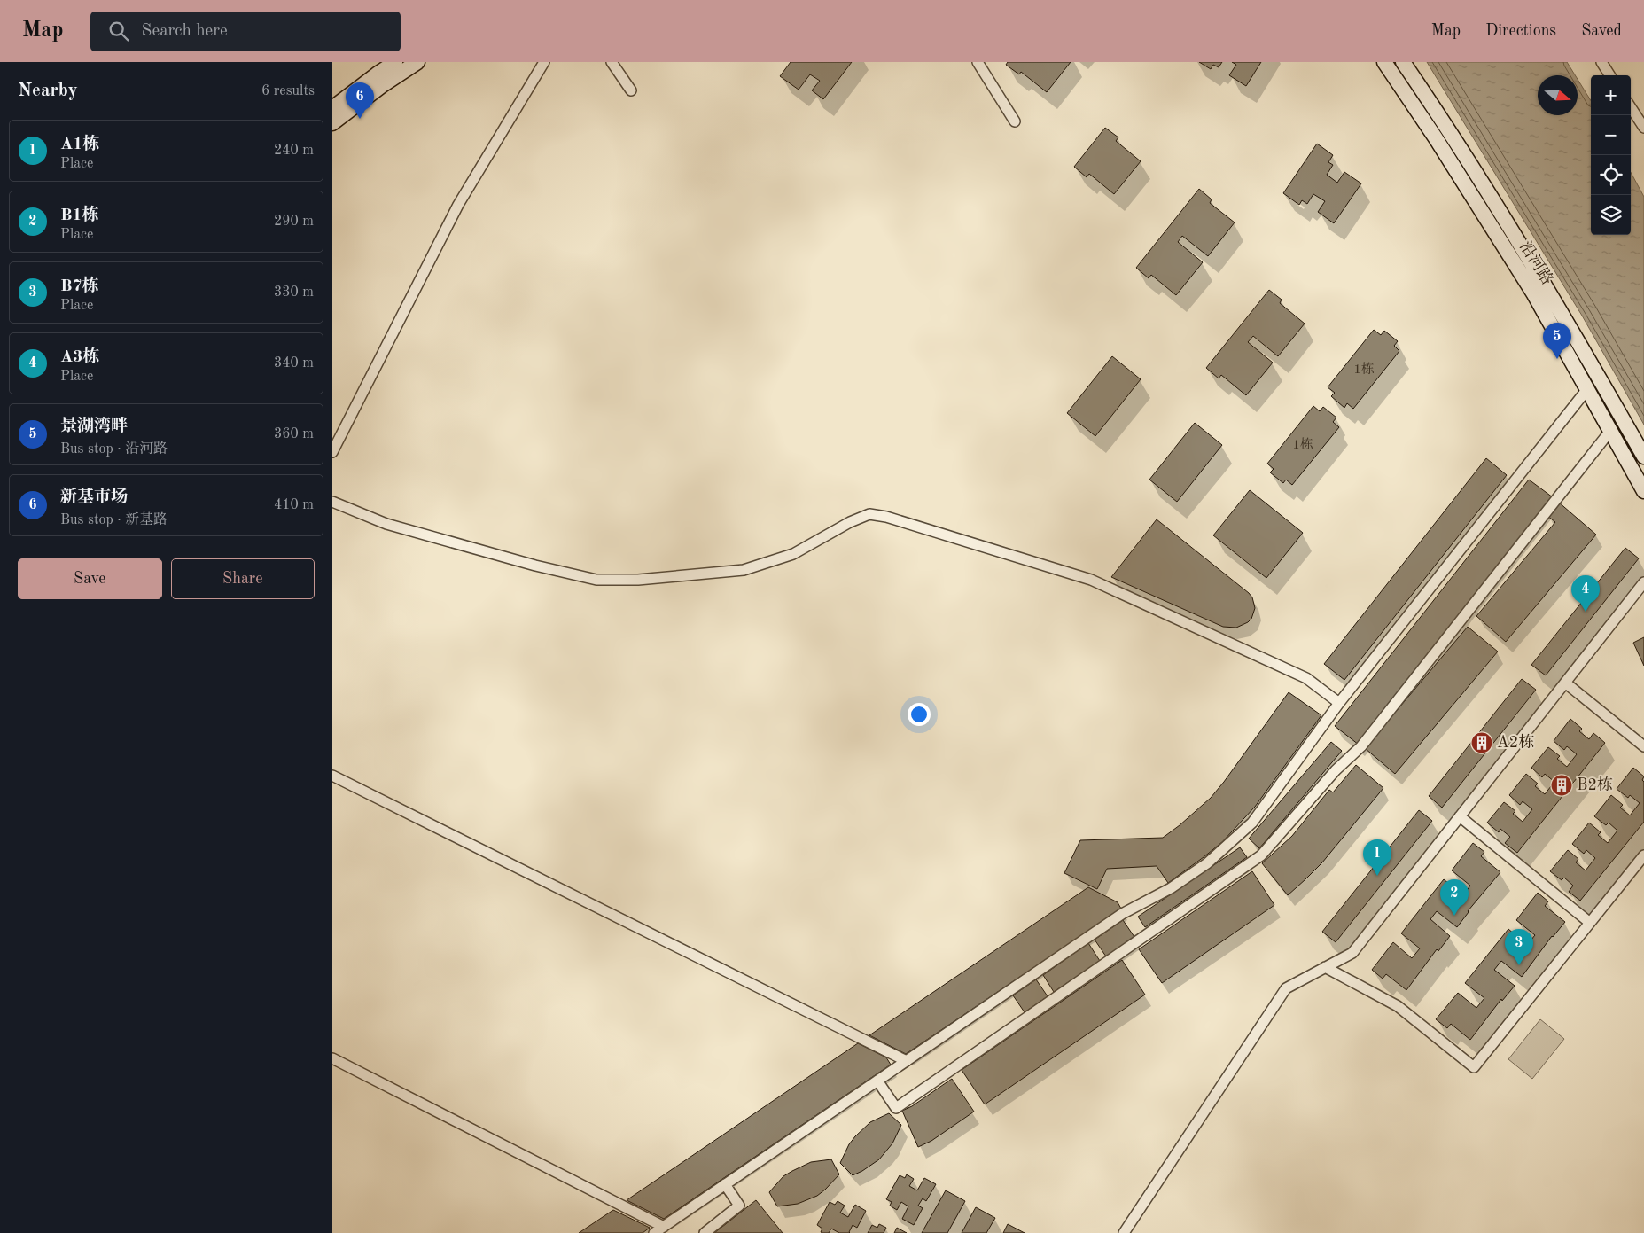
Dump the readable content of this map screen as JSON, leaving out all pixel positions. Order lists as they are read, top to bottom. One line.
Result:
{"streets":{"main road":["沿河路"]},"places":{"building":["A2栋","B2栋"]},"house_numbers":["1栋","1栋"],"north":"right","page":{"header":"Map","search":"Search here","nav":["Map","Directions","Saved"],"heading":["Nearby","6 results"],"map_buttons":["+","−"],"pins":["6","5","4","1","2","3"],"list":[{"mark":"1","name":"A1栋","note":"Place","value":"240 m"},{"mark":"2","name":"B1栋","note":"Place","value":"290 m"},{"mark":"3","name":"B7栋","note":"Place","value":"330 m"},{"mark":"4","name":"A3栋","note":"Place","value":"340 m"},{"mark":"5","name":"景湖湾畔","note":"Bus stop · 沿河路","value":"360 m"},{"mark":"6","name":"新基市场","note":"Bus stop · 新基路","value":"410 m"}],"buttons":["Save","Share"]}}
